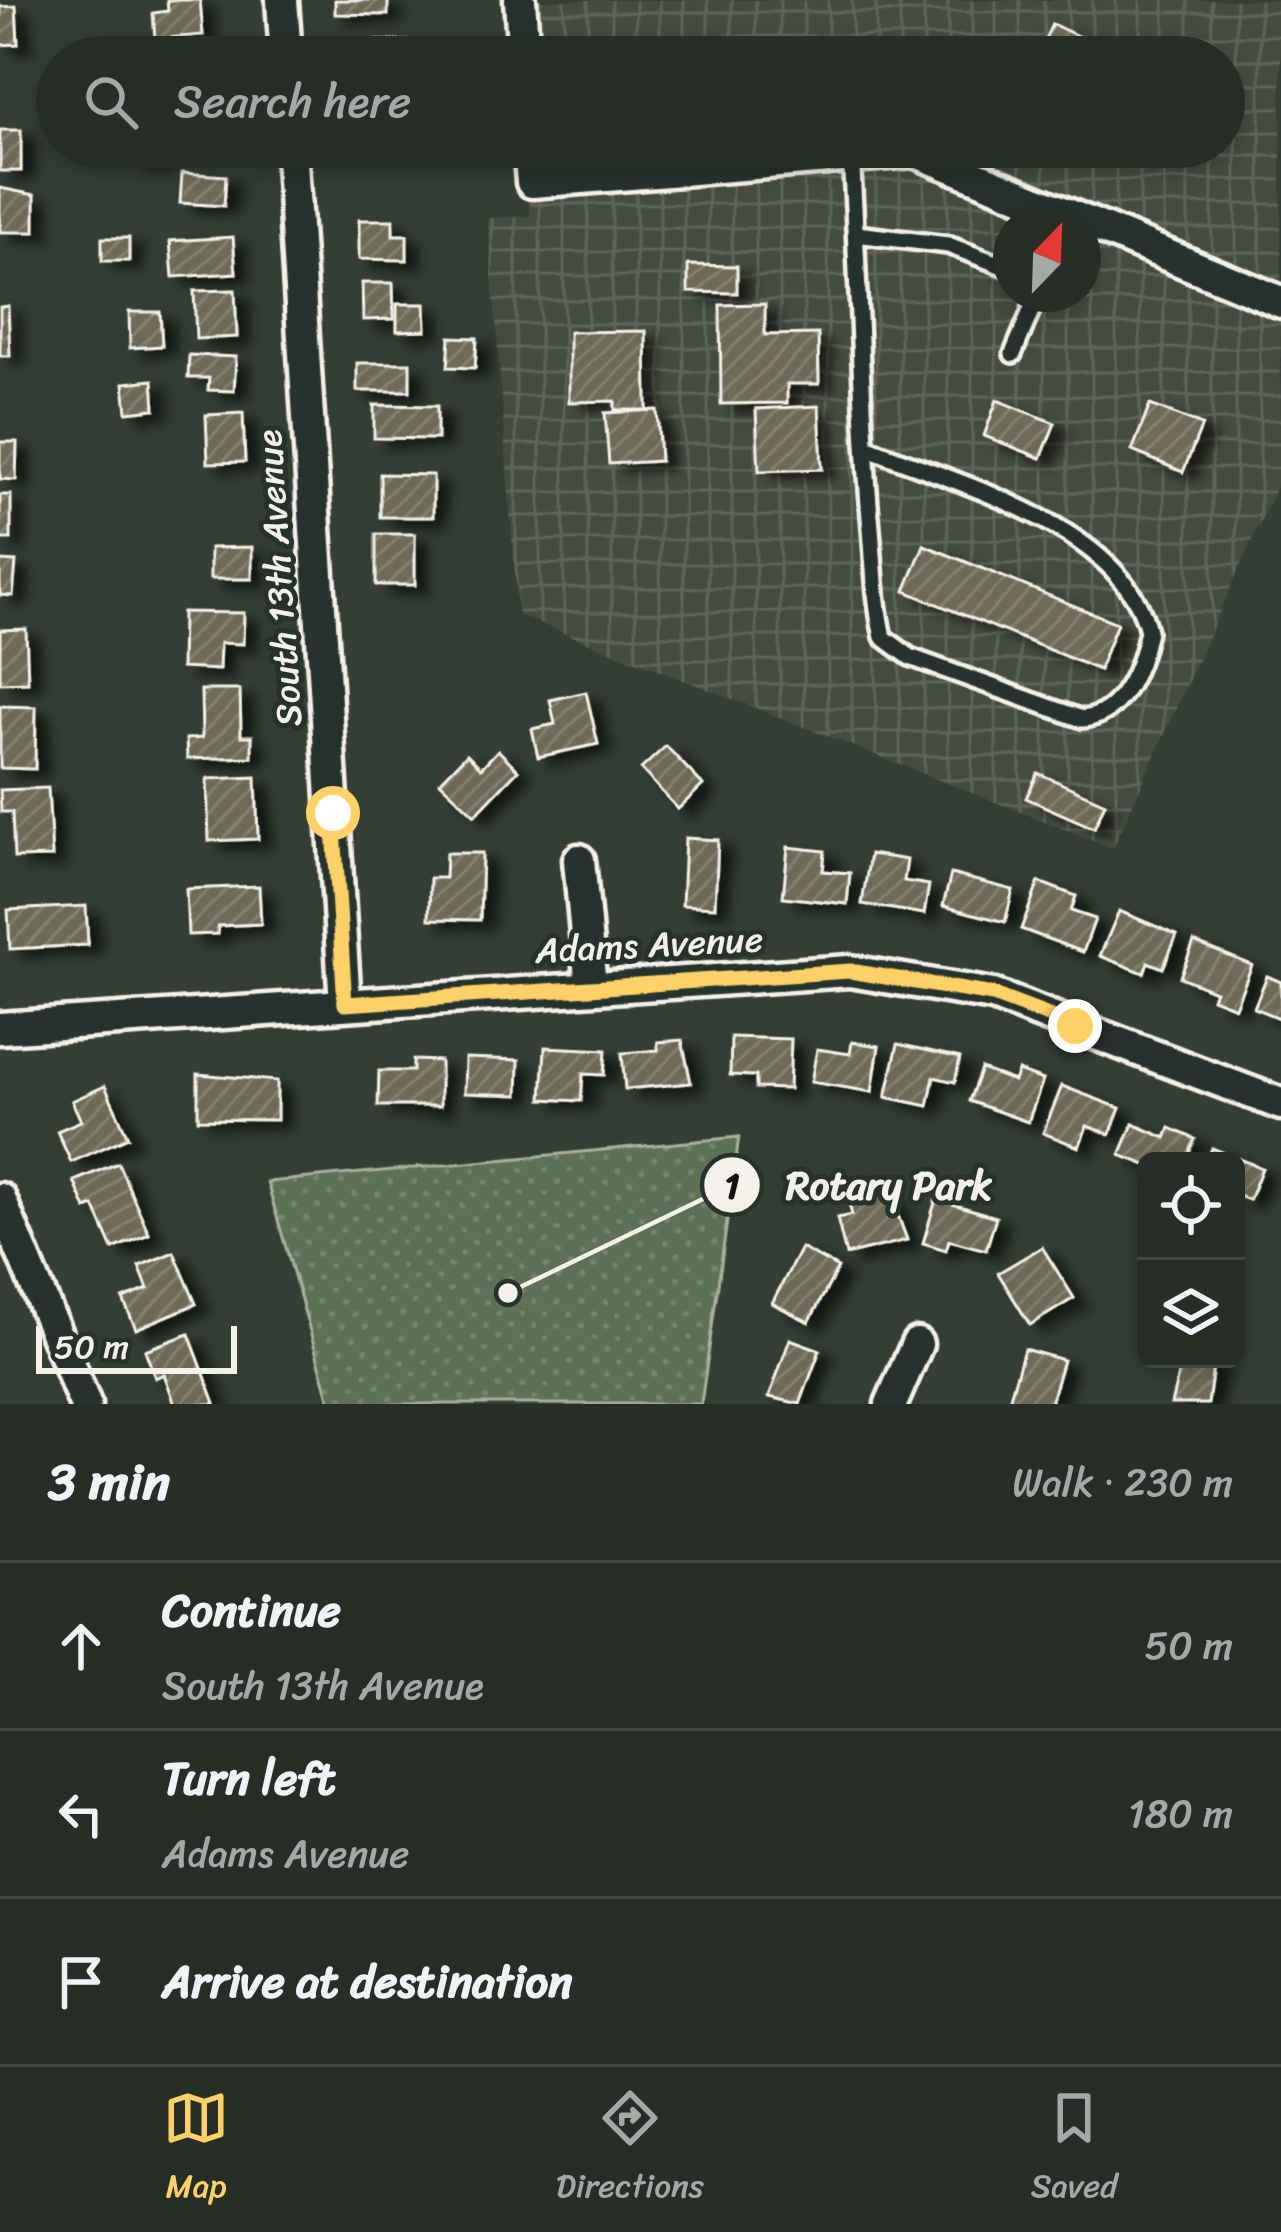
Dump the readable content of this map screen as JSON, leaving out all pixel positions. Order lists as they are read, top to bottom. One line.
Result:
{"streets":{"street":["South 13th Avenue","Adams Avenue"]},"crossings":[["South 13th Avenue","Adams Avenue"]],"places":["Rotary Park"],"scale_bar":"50 m","north":"top right","page":{"search":"Search here","scale":"50 m","heading":["3 min","Walk · 230 m"],"list":[["Continue","South 13th Avenue","50 m"],["Turn left","Adams Avenue","180 m"],"Arrive at destination"],"nav":["Map","Directions","Saved"]}}
